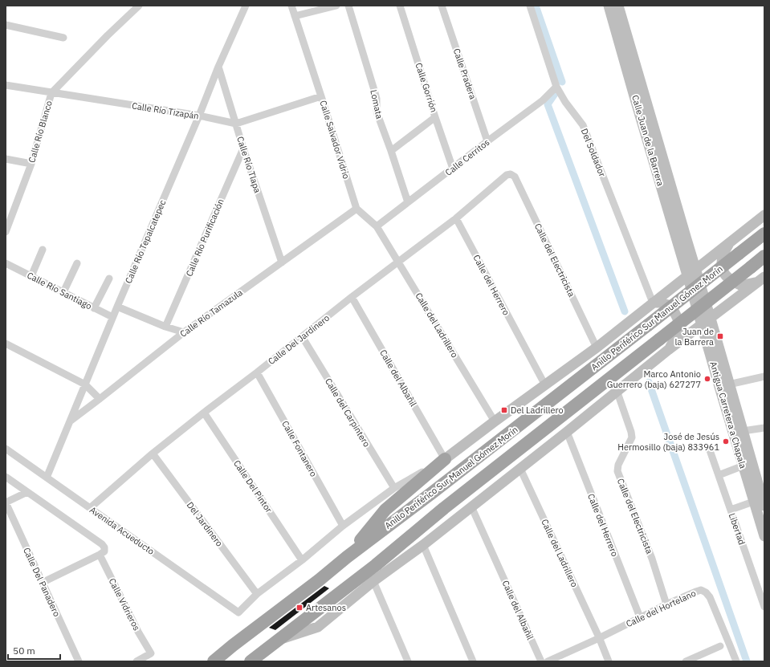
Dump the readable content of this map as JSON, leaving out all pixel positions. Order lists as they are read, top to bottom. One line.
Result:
{"streets":{"highway":["Anillo Periférico Sur Manuel Gómez Morín"],"main road":["Calle Juan de la Barrera","Antigua Carretera a Chapala"],"street":["Calle Pradera","Calle Gorrión","Lomata","Calle Río Tizapán","Calle Río Blanco","Calle Salvador Vidrio","Del Soldador","Calle Cerritos","Calle Río Tlapa","Calle Río Purificación","Calle Río Tepalcatepec","Calle del Electricista","Calle del Herrero","Calle Río Santiago","Calle Río Tamazula","Calle del Ladrillero","Calle Del Jardinero","Calle del Albañil","Calle del Carpintero","Calle Fontanero","Calle Del Pintor","Del Jardinero","Libertad","Avenida Acueducto","Calle Del Panadero","Calle Vidrieros","Calle del Hortelano"]},"crossings":[["Calle Pradera","Calle Cerritos"],["Calle Gorrión","Calle Cerritos"],["Lomata","Calle Cerritos"],["Calle Río Tizapán","Calle Río Blanco"],["Calle Río Tizapán","Calle Río Tlapa"],["Calle Río Tizapán","Calle Río Tepalcatepec"],["Calle Salvador Vidrio","Calle Río Tamazula"],["Calle Juan de la Barrera","Antigua Carretera a Chapala"],["Del Soldador","Calle Cerritos"],["Calle Río Tlapa","Calle Río Purificación"],["Calle Río Tlapa","Calle Río Tepalcatepec"],["Calle Río Tlapa","Calle Río Tamazula"],["Calle Río Tepalcatepec","Calle Río Santiago"],["Calle Río Tepalcatepec","Calle Río Tamazula"],["Calle Río Tepalcatepec","Avenida Acueducto"],["Calle del Electricista","Calle Del Jardinero"],["Calle del Electricista","Calle del Hortelano"],["Calle del Herrero","Calle Del Jardinero"],["Calle del Herrero","Calle del Hortelano"],["Calle del Ladrillero","Calle Del Jardinero"],["Calle del Ladrillero","Calle del Hortelano"],["Calle Del Jardinero","Calle del Albañil"],["Calle Del Jardinero","Calle del Carpintero"],["Calle Del Jardinero","Calle Fontanero"],["Calle Del Jardinero","Calle Del Pintor"],["Calle Del Jardinero","Del Jardinero"],["Calle Del Jardinero","Avenida Acueducto"],["Del Jardinero","Avenida Acueducto"]],"places":{"transit":["Juan de la Barrera","Del Ladrillero","Artesanos"],"other":["Marco Antonio Guerrero (baja) 627277","José de Jesús Hermosillo (baja) 833961"]},"scale_bar":"50 m"}
